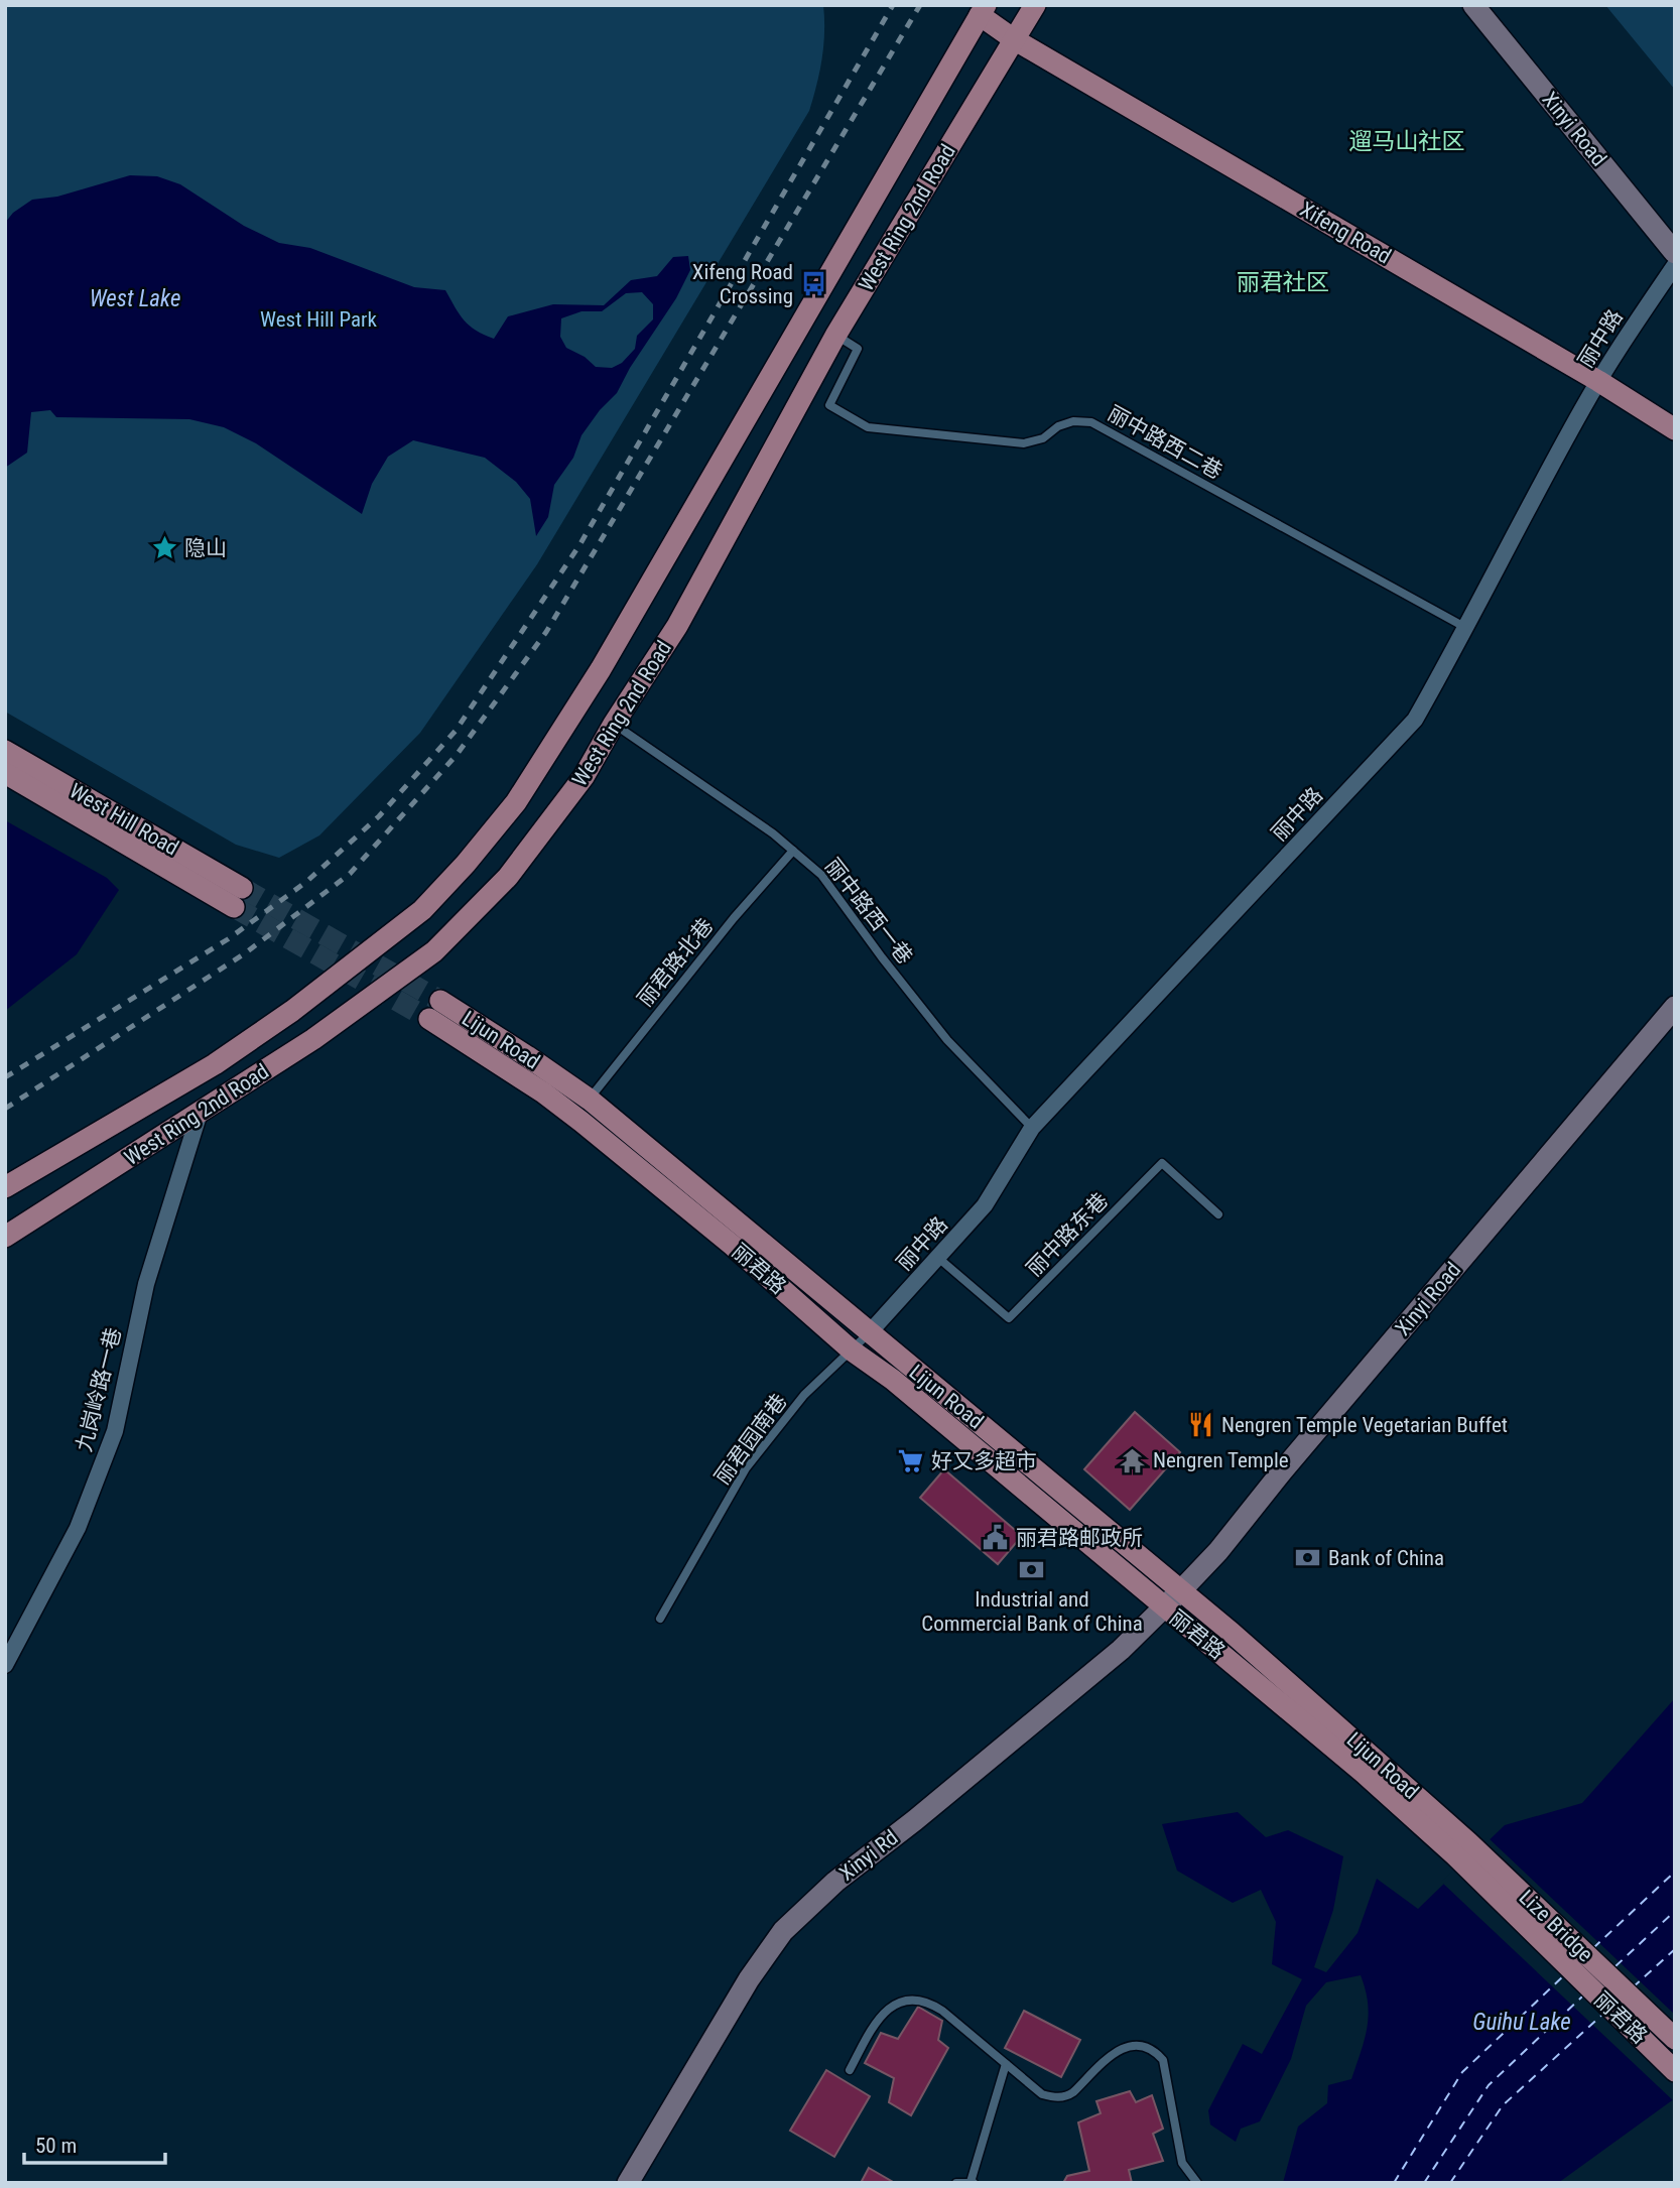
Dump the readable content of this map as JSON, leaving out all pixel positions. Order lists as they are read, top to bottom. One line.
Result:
{"streets":{"main road":["West Ring 2nd Road","Xifeng Road","West Hill Road","Lijun Road","丽君路","Lize Bridge"],"street":["Xinyi Road","丽中路","九岗岭路一巷","Xinyi Rd"],"lane":["丽中路西二巷","丽中路西一巷","丽君路北巷","丽中路东巷","丽君园南巷"]},"crossings":[["Xinyi Road","Lijun Road"],["Xinyi Road","Xinyi Rd"],["West Ring 2nd Road","Xifeng Road"],["West Ring 2nd Road","丽中路西二巷"],["West Ring 2nd Road","丽中路西一巷"],["West Ring 2nd Road","九岗岭路一巷"],["Xifeng Road","丽中路"],["丽中路","丽中路西二巷"],["丽中路","丽中路西一巷"],["丽中路","Lijun Road"],["丽中路","丽中路东巷"],["丽中路","丽君园南巷"],["丽中路西一巷","丽君路北巷"],["丽君路北巷","Lijun Road"],["Lijun Road","丽君路"],["Lijun Road","丽君园南巷"],["Lijun Road","Xinyi Rd"],["Lijun Road","Lize Bridge"],["丽君路","丽君园南巷"],["丽君路","Xinyi Rd"],["丽君路","Lize Bridge"]],"districts":["遛马山社区","丽君社区"],"water":["West Lake","Guihu Lake"],"parks":["West Hill Park"],"places":{"bus stop":["Xifeng Road Crossing"],"place":["隐山"],"restaurant":["Nengren Temple Vegetarian Buffet"],"temple":["Nengren Temple"],"supermarket":["好又多超市"],"public building":["丽君路邮政所"],"bank":["Bank of China","Industrial and Commercial Bank of China"]},"scale_bar":"50 m"}
